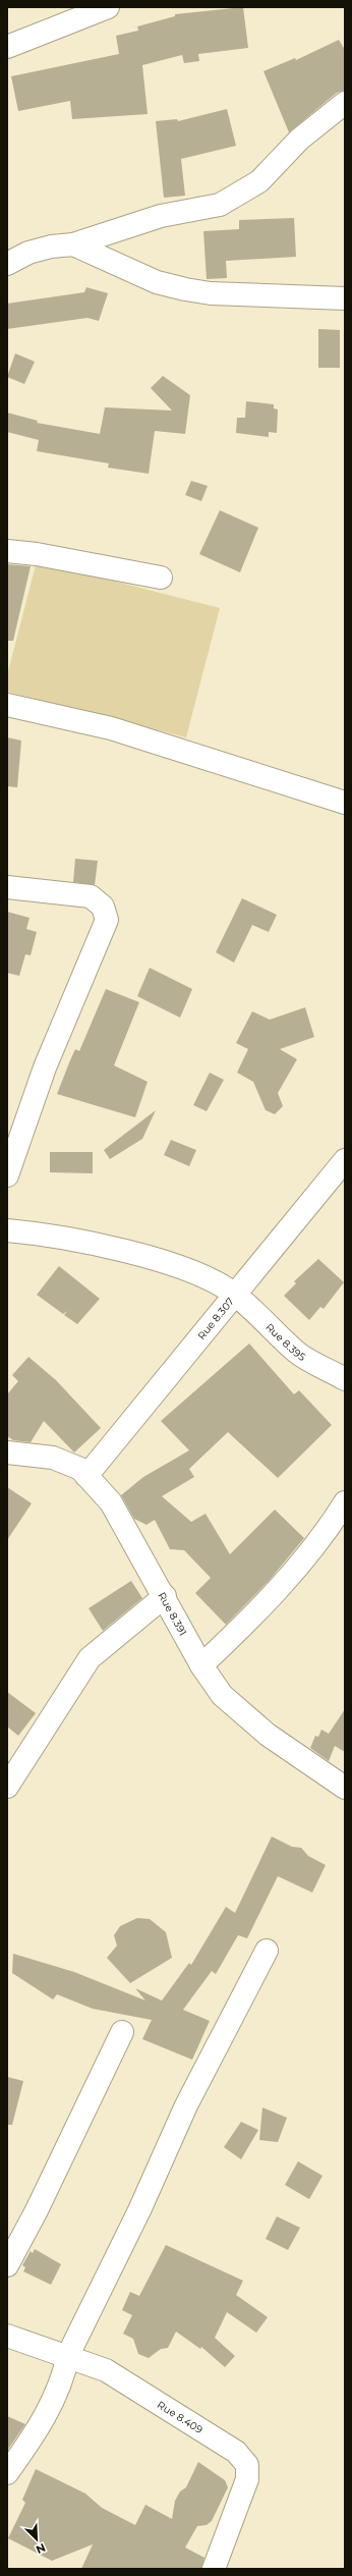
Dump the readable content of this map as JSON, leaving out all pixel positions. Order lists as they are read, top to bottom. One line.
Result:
{"streets":{"street":["Rue 8.307","Rue 8.395","Rue 8.391","Rue 8.409"]},"crossings":[["Rue 8.307","Rue 8.395"],["Rue 8.307","Rue 8.391"]],"north":"bottom right"}
